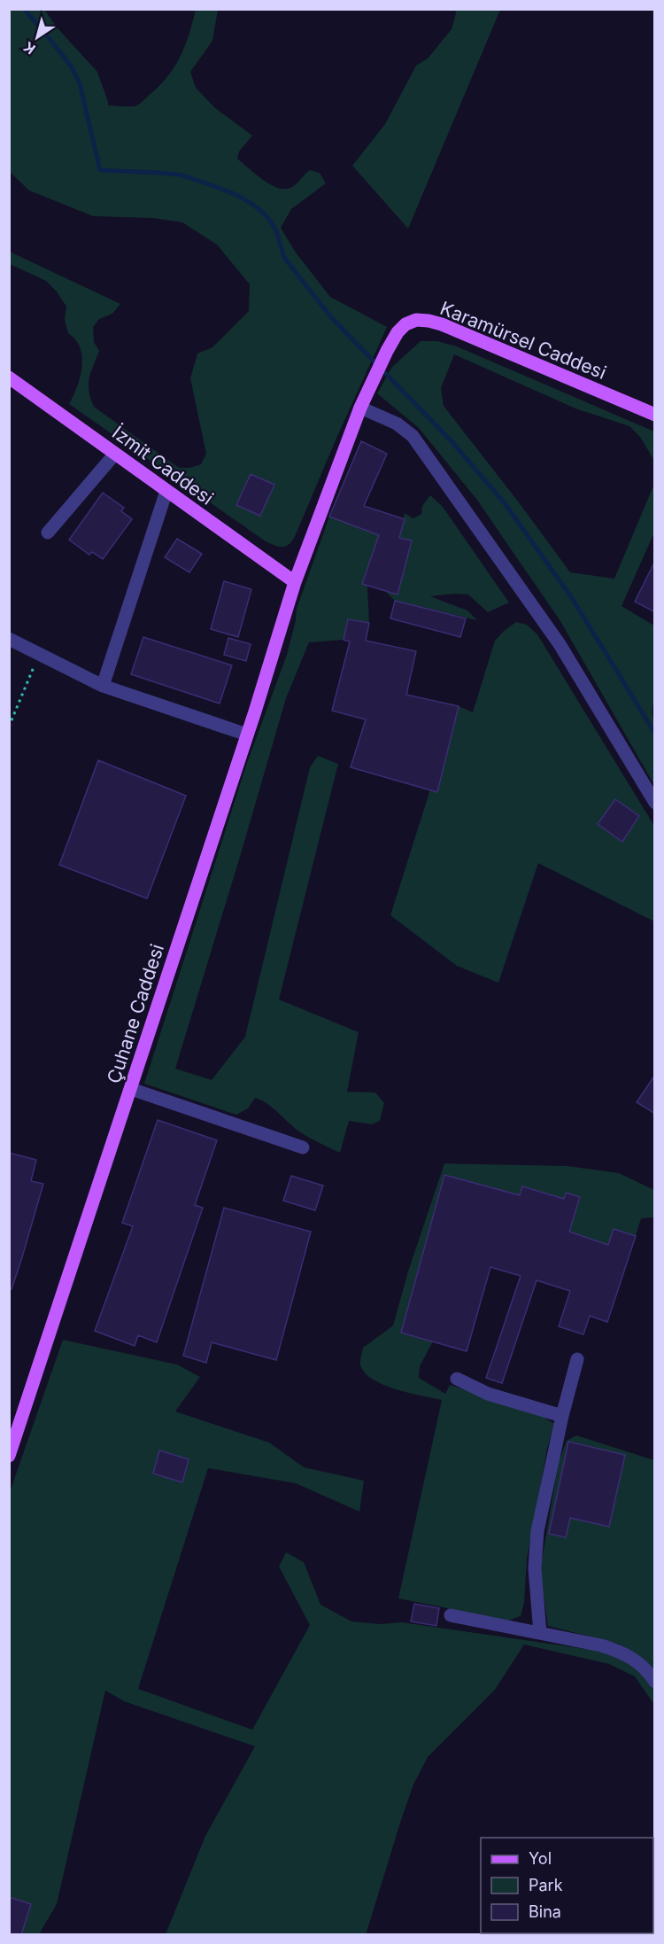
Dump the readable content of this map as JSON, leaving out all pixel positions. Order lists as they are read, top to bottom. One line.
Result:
{"streets":{"main road":["Karamürsel Caddesi","İzmit Caddesi","Çuhane Caddesi"]},"crossings":[["Karamürsel Caddesi","İzmit Caddesi"],["Karamürsel Caddesi","Çuhane Caddesi"],["İzmit Caddesi","Çuhane Caddesi"]],"legend":["Yol","Park","Bina"],"north":"bottom left"}
